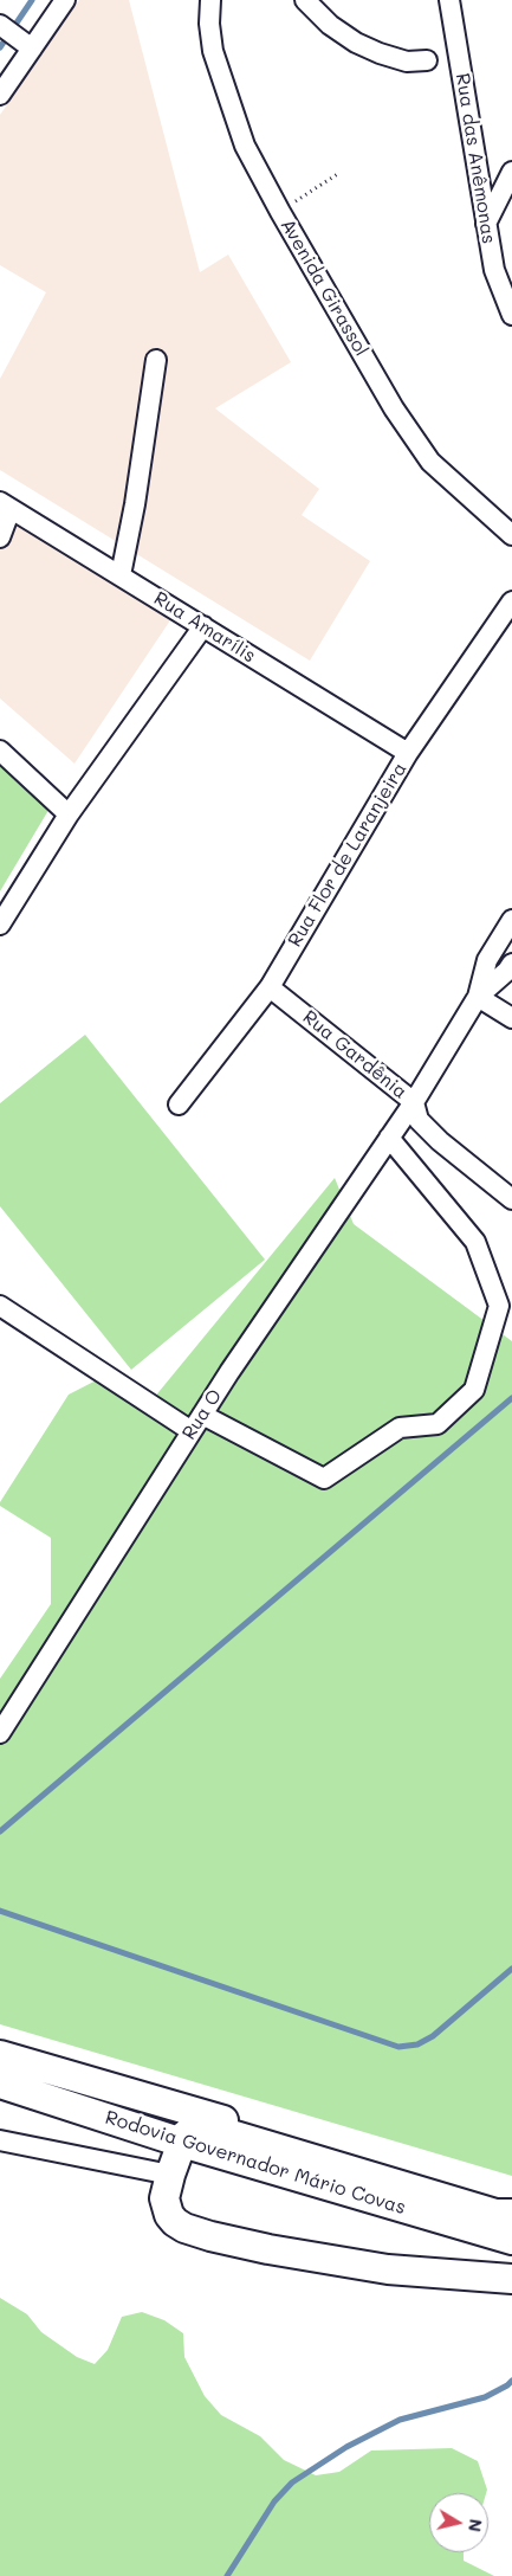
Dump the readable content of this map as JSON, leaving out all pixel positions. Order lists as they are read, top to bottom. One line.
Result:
{"streets":{"highway":["Rodovia Governador Mário Covas"],"street":["Rua das Anêmonas","Avenida Girassol","Rua Amarílis","Rua Flor de Laranjeira","Rua Gardênia","Rua O"]},"crossings":[["Rua Amarílis","Rua Flor de Laranjeira"],["Rua Flor de Laranjeira","Rua Gardênia"],["Rua Gardênia","Rua O"]],"north":"right"}
